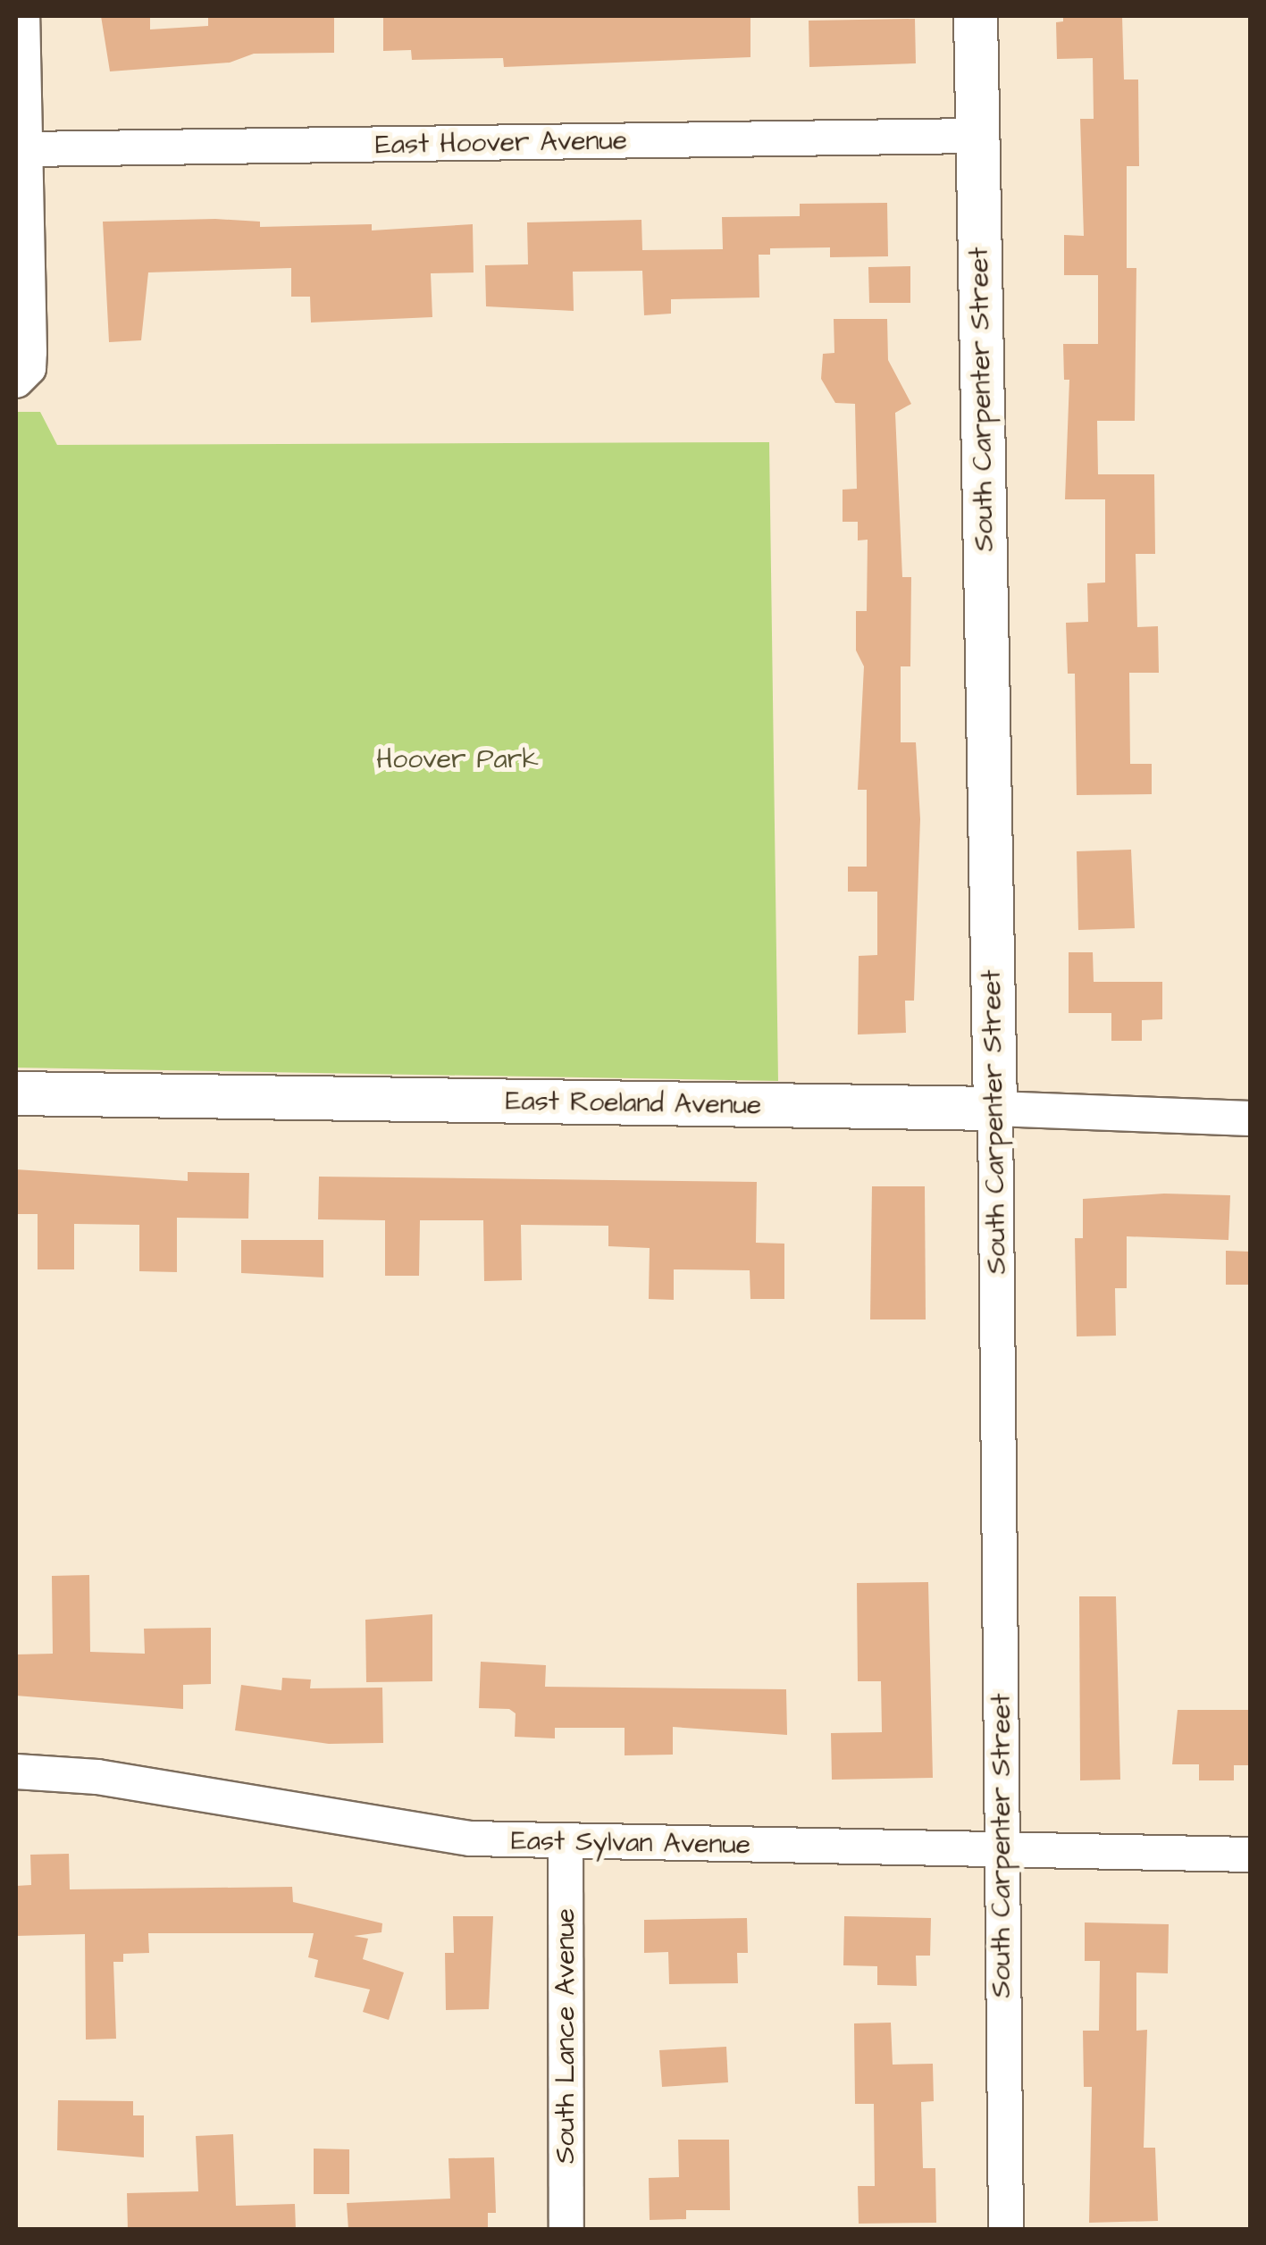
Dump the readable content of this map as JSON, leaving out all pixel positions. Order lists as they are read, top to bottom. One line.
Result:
{"streets":{"street":["East Hoover Avenue","South Carpenter Street","East Roeland Avenue","East Sylvan Avenue","South Lance Avenue"]},"crossings":[["East Hoover Avenue","South Carpenter Street"],["South Carpenter Street","East Roeland Avenue"],["South Carpenter Street","East Sylvan Avenue"],["East Sylvan Avenue","South Lance Avenue"]],"parks":["Hoover Park"]}
